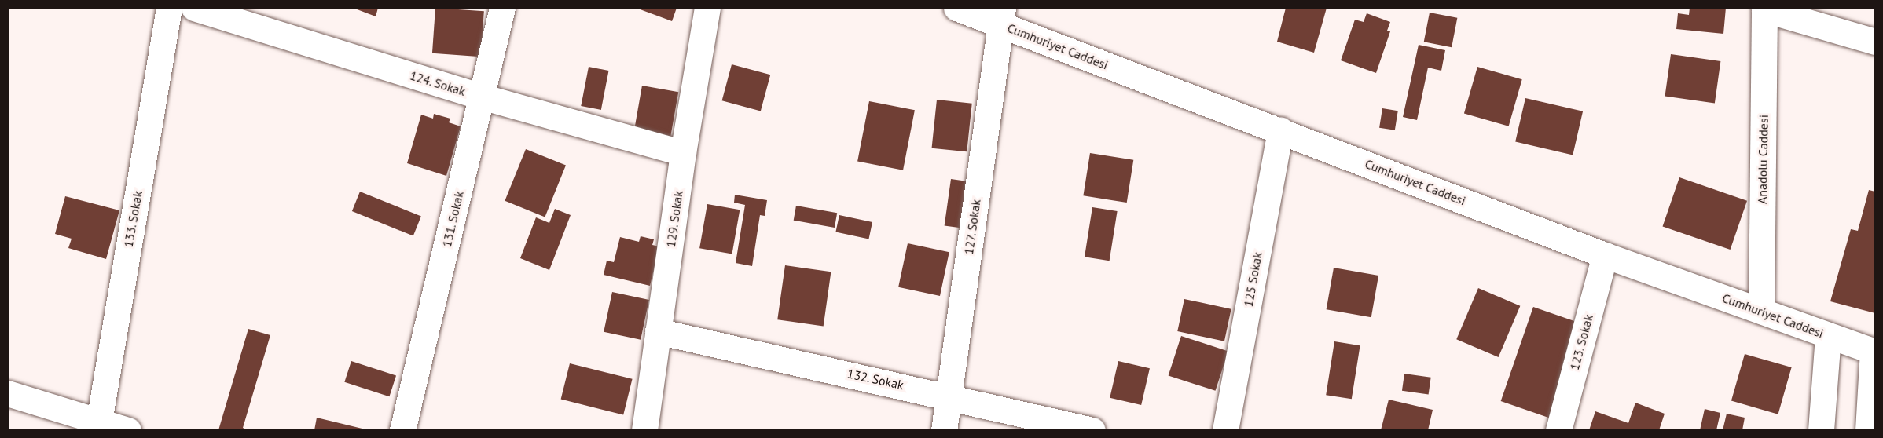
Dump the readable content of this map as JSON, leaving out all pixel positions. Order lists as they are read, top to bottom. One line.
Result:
{"streets":{"street":["Cumhuriyet Caddesi","124. Sokak","Anadolu Caddesi","133. Sokak","131. Sokak","129. Sokak","127. Sokak","125 Sokak","123. Sokak","132. Sokak"]},"crossings":[["Cumhuriyet Caddesi","Anadolu Caddesi"],["Cumhuriyet Caddesi","127. Sokak"],["Cumhuriyet Caddesi","125 Sokak"],["Cumhuriyet Caddesi","123. Sokak"],["124. Sokak","131. Sokak"],["124. Sokak","129. Sokak"],["129. Sokak","132. Sokak"],["127. Sokak","132. Sokak"]]}
